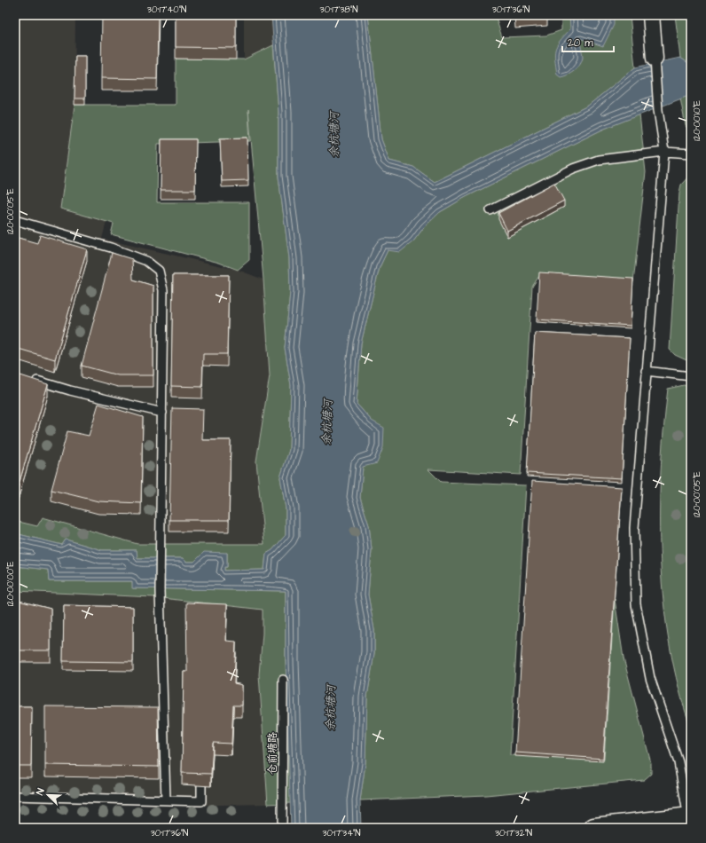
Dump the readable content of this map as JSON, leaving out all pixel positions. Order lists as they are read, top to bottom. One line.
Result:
{"streets":{"lane":["仓前塘路"]},"water":["余杭塘河"],"scale_bar":"20 m","north":"top left","coordinates":["30°17'40\"N","30°17'38\"N","30°17'36\"N","120°00'10\"E","120°00'05\"E","120°00'00\"E","30°17'34\"N","30°17'32\"N"]}
